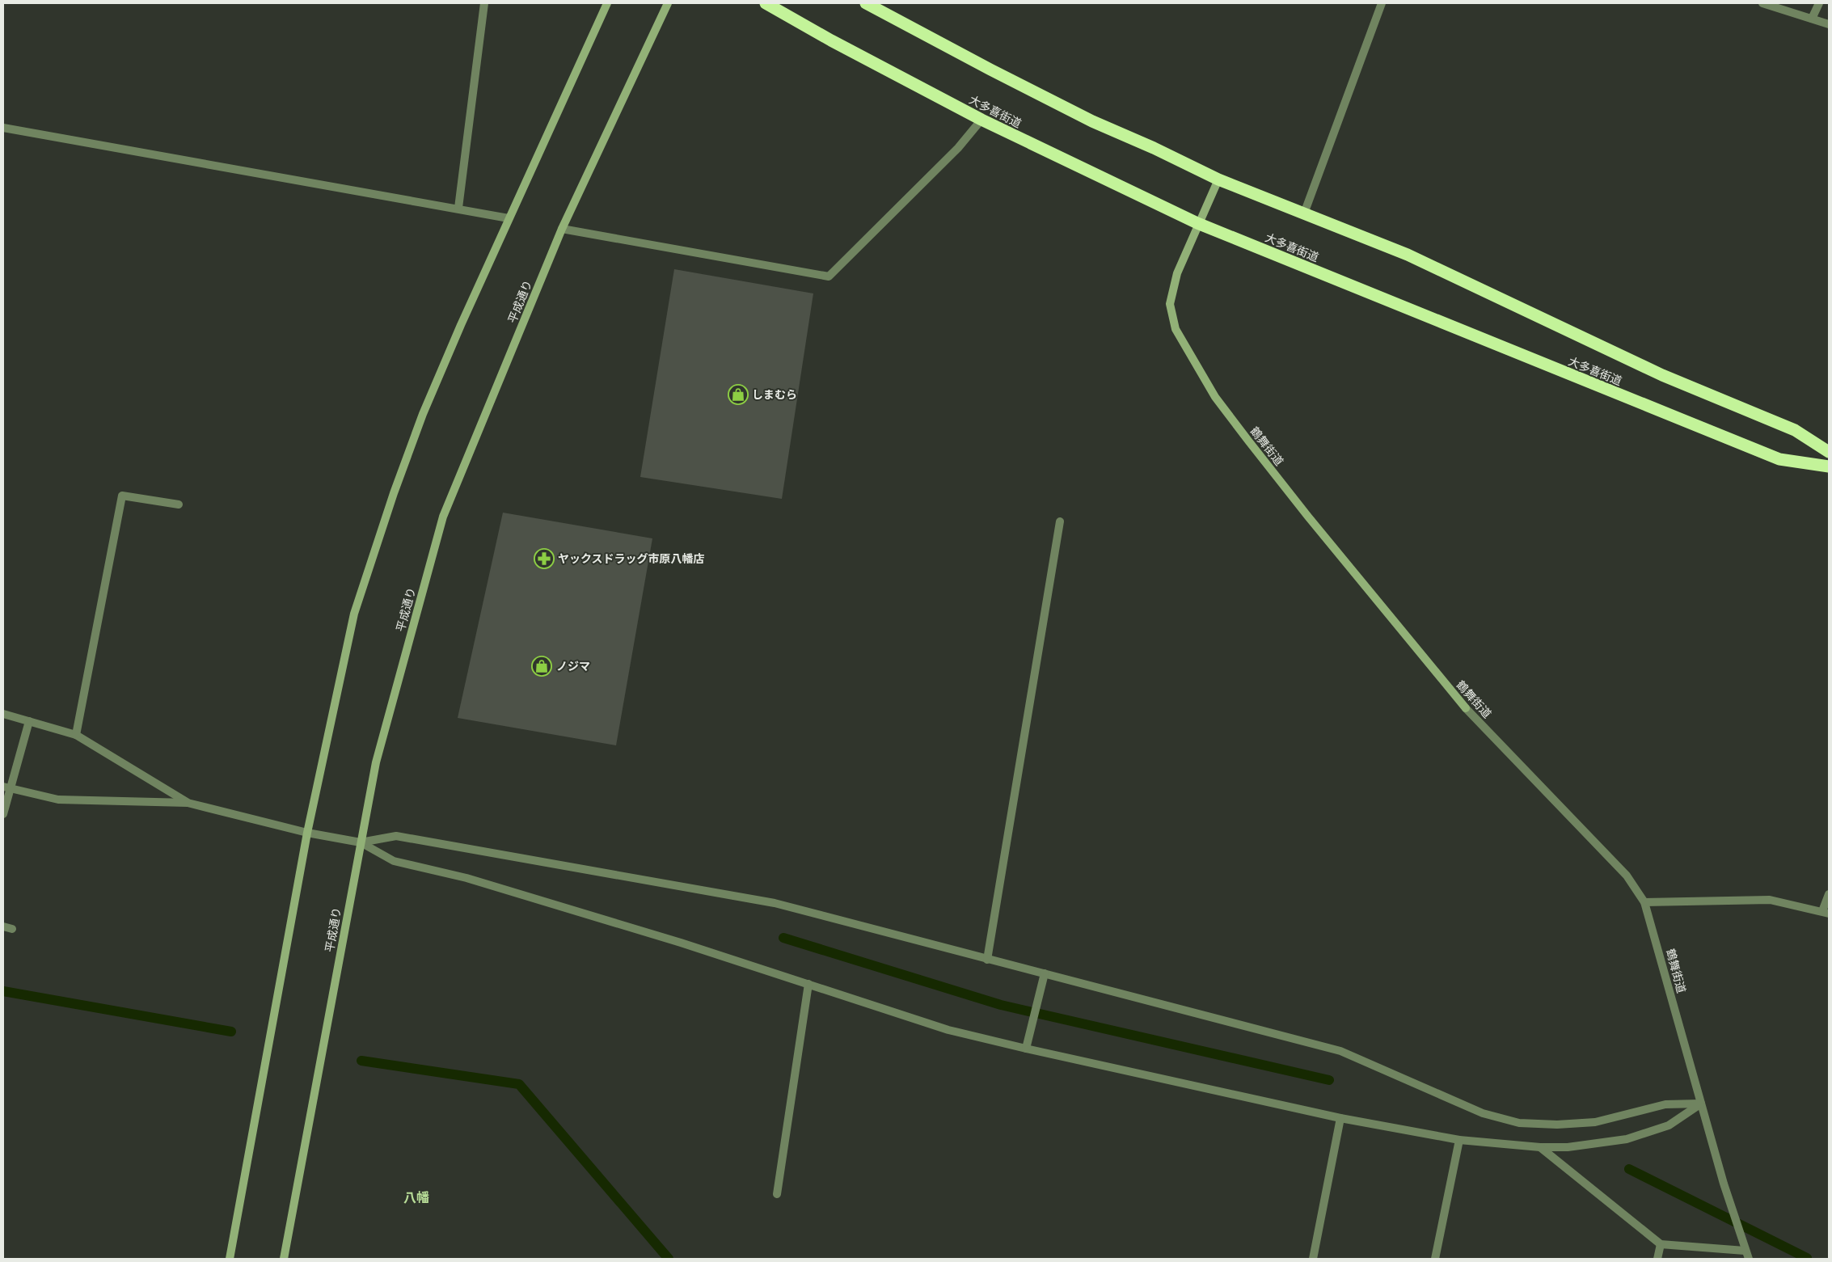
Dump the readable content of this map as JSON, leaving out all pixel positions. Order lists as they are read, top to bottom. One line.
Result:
{"streets":{"highway":["大多喜街道"],"street":["平成通り","鶴舞街道"]},"crossings":[["大多喜街道","鶴舞街道"]],"districts":["八幡"],"places":{"shop":["しまむら","ノジマ"],"pharmacy":["ヤックスドラッグ市原八幡店"]}}
